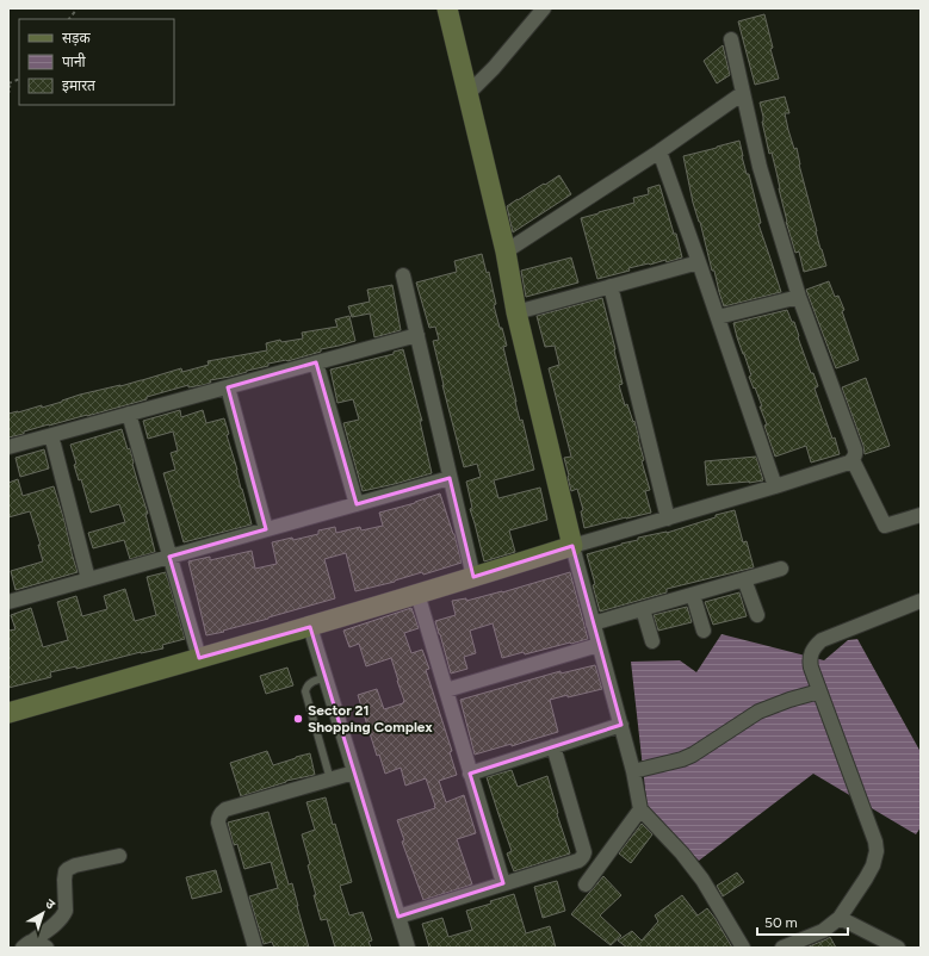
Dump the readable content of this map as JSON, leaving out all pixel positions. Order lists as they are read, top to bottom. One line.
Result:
{"places":["Sector 21 Shopping Complex"],"legend":["सड़क","पानी","इमारत"],"scale_bar":"50 m","north":"top right"}
